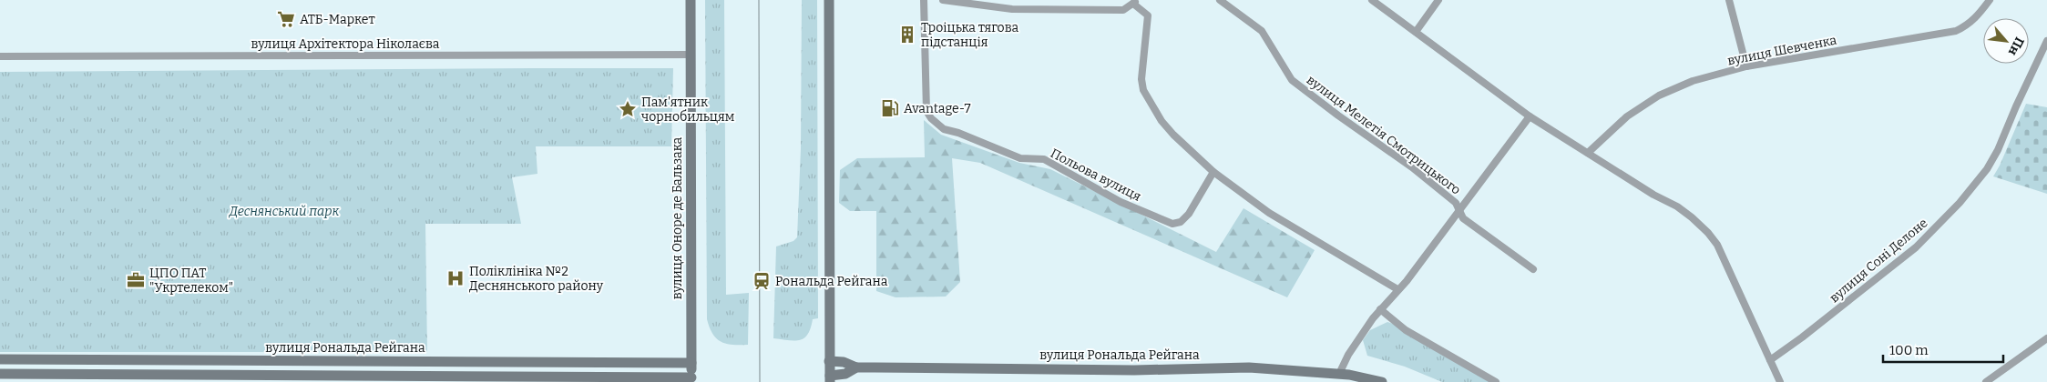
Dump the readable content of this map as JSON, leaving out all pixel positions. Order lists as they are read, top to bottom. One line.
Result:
{"streets":{"main road":["вулиця Оноре де Бальзака","вулиця Рональда Рейгана"],"street":["вулиця Архітектора Ніколаєва","вулиця Шевченка","вулиця Мелетія Смотрицького","Польова вулиця","вулиця Соні Делоне"]},"crossings":[["вулиця Архітектора Ніколаєва","вулиця Оноре де Бальзака"],["вулиця Мелетія Смотрицького","вулиця Рональда Рейгана"],["вулиця Оноре де Бальзака","вулиця Рональда Рейгана"]],"parks":["Деснянський парк"],"places":{"supermarket":["АТБ-Маркет"],"building":["Троiцька тягова пiдстанцiя"],"fuel station":["Avantage-7"],"place":["Пам'ятник чорнобильцям"],"hospital":["Поліклініка №2 Деснянського району"],"office":["ЦПО ПАТ \"Укртелеком\""],"station":["Рональда Рейгана"]},"scale_bar":"100 m","north":"bottom right"}
